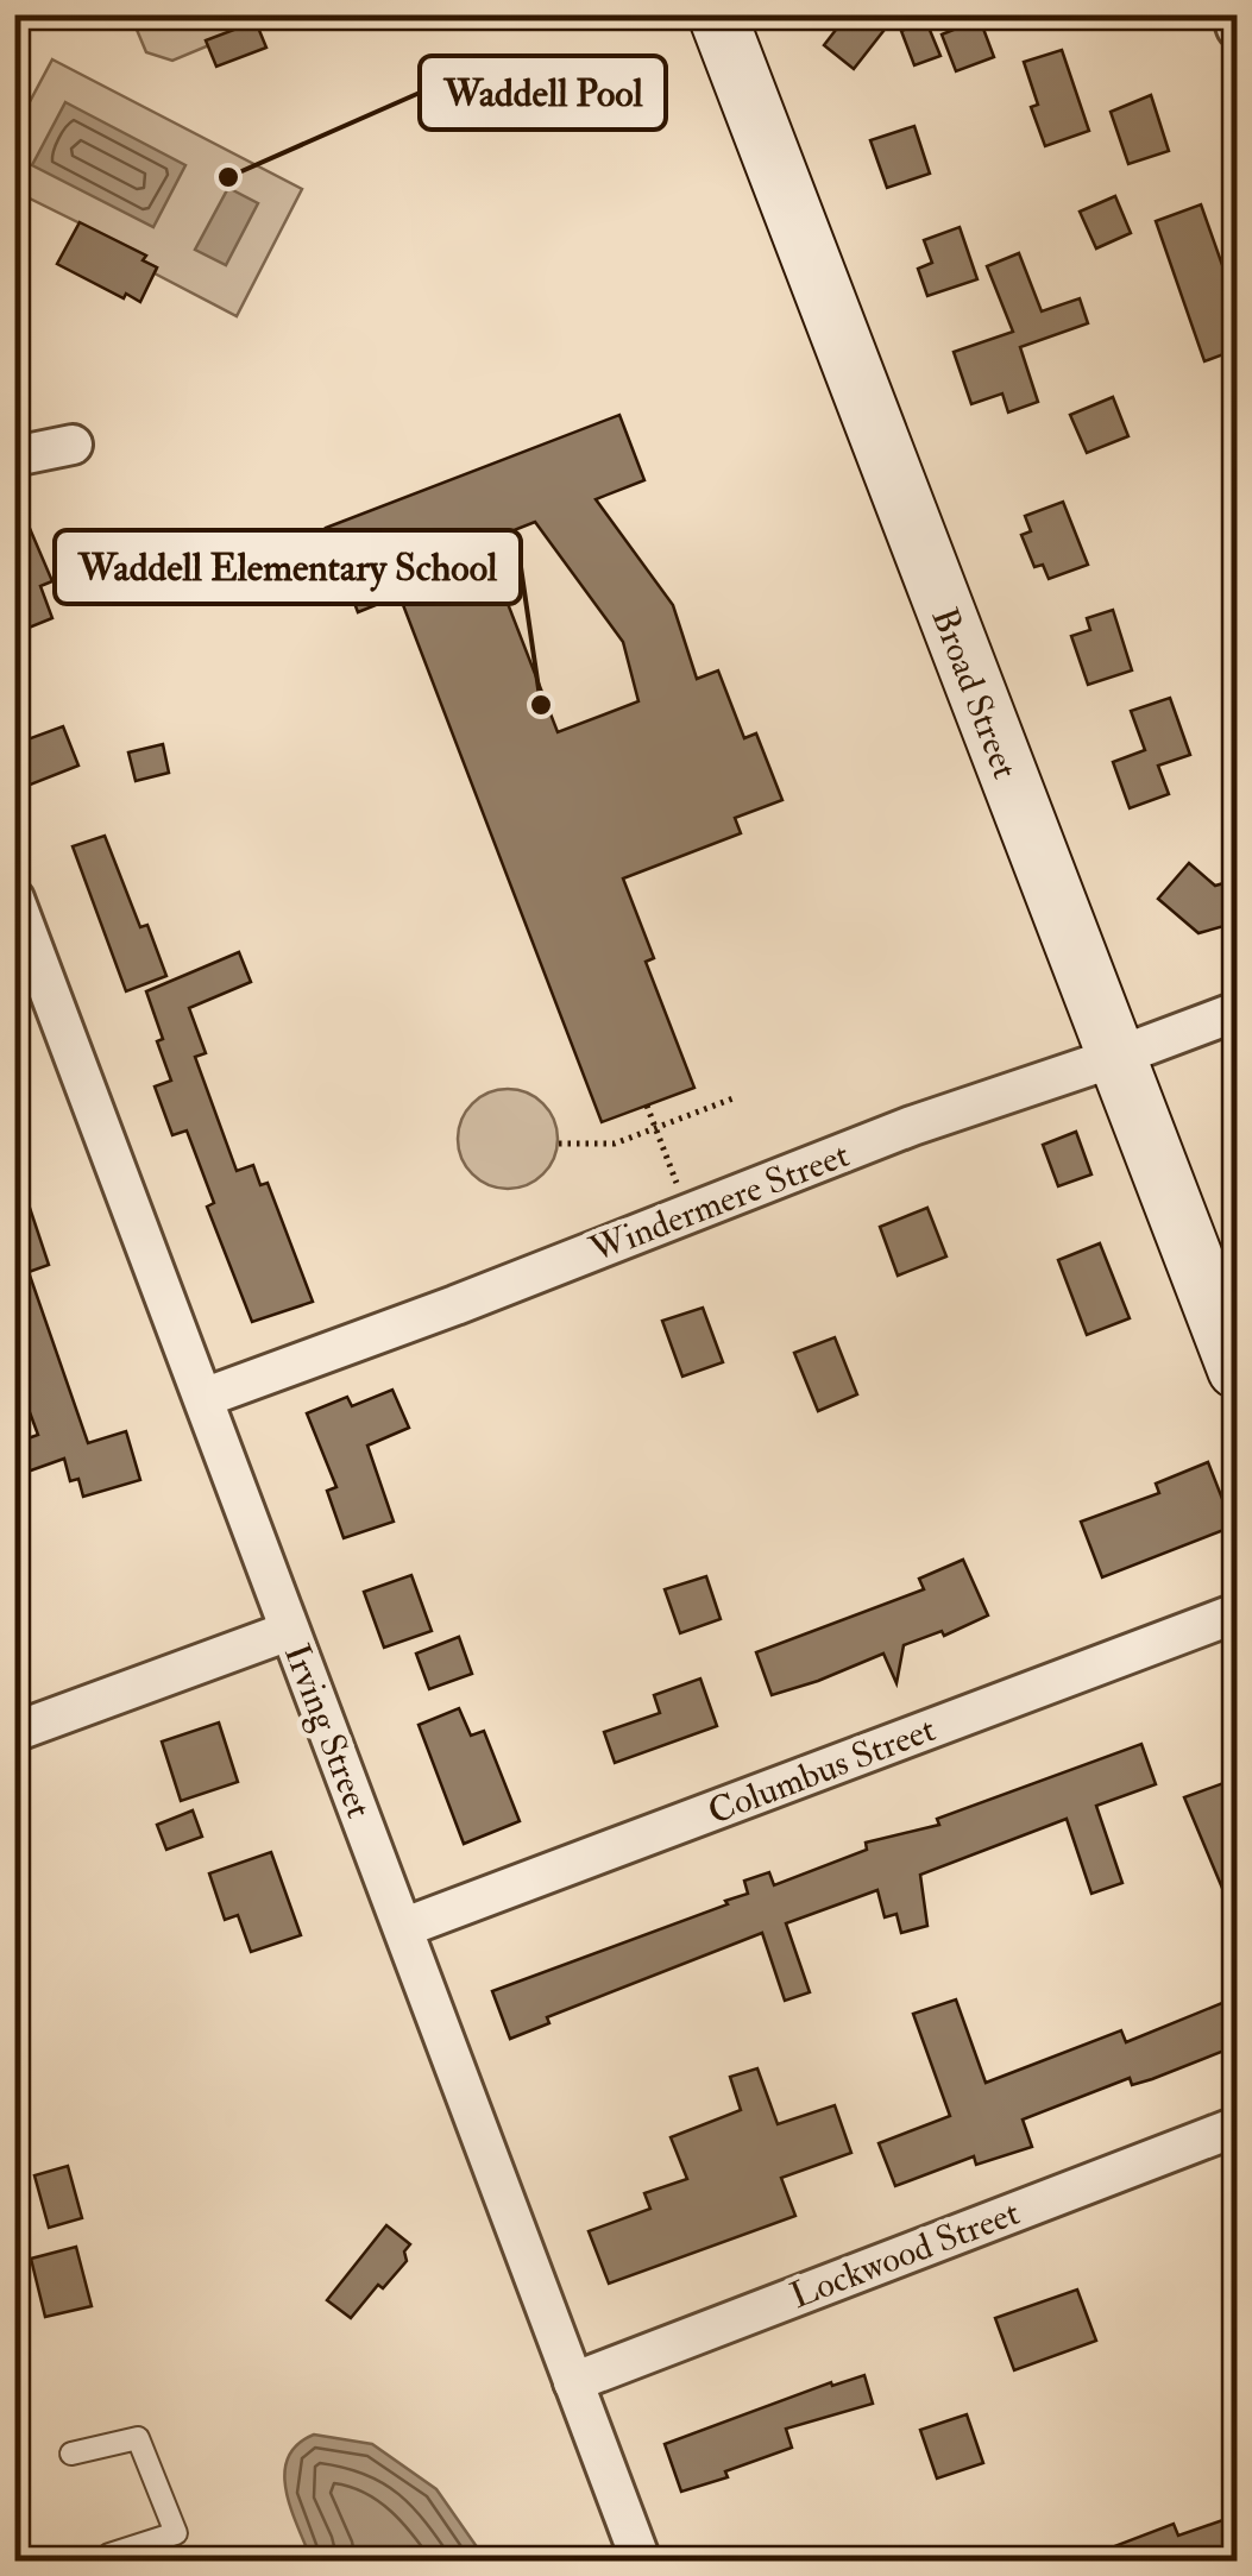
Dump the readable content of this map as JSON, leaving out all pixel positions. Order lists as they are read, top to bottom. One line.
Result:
{"streets":{"street":["Broad Street","Windermere Street","Irving Street","Columbus Street","Lockwood Street"]},"crossings":[["Broad Street","Windermere Street"],["Windermere Street","Irving Street"],["Irving Street","Columbus Street"],["Irving Street","Lockwood Street"]],"places":["Waddell Pool","Waddell Elementary School"]}
